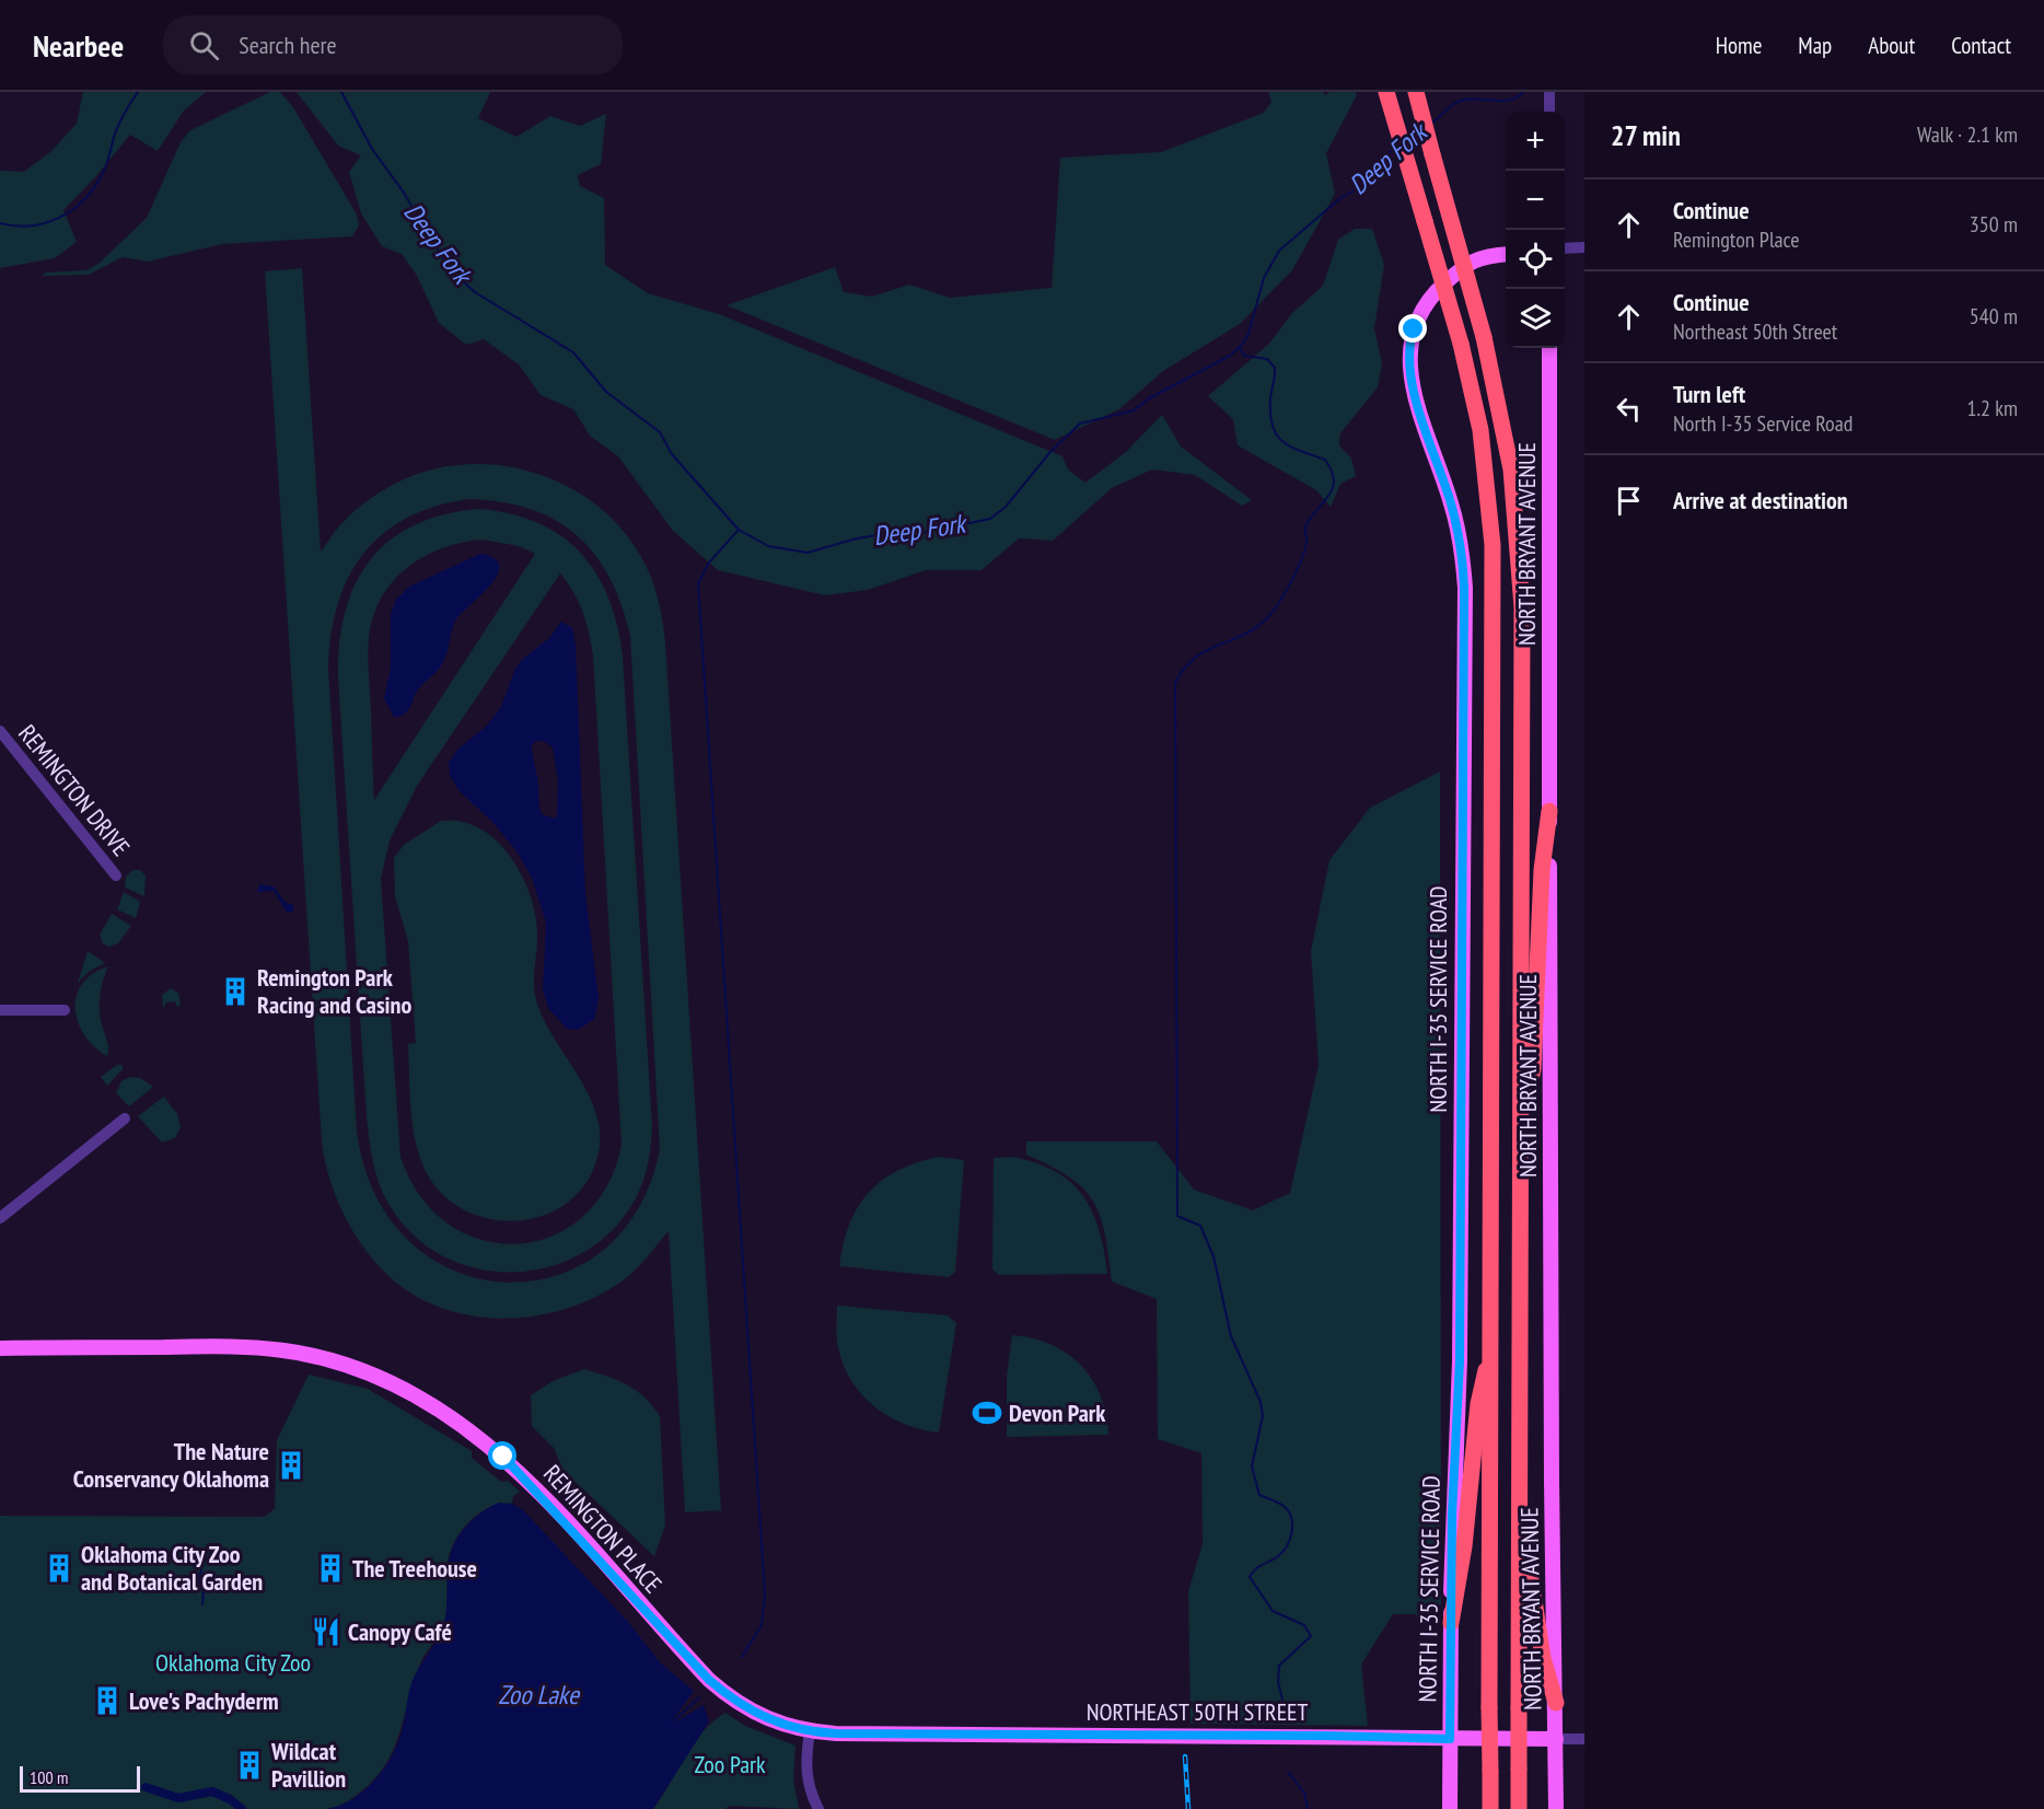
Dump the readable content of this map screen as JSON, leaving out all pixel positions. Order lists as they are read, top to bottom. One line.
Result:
{"streets":{"main road":["NORTH BRYANT AVENUE","NORTH I-35 SERVICE ROAD","REMINGTON PLACE","NORTHEAST 50TH STREET"],"street":["REMINGTON DRIVE"]},"crossings":[["NORTH BRYANT AVENUE","NORTHEAST 50TH STREET"],["NORTH I-35 SERVICE ROAD","NORTHEAST 50TH STREET"],["REMINGTON PLACE","NORTHEAST 50TH STREET"]],"water":["Deep Fork","Zoo Lake"],"parks":["Oklahoma City Zoo","Zoo Park"],"places":{"building":["Remington Park Racing and Casino","The Nature Conservancy Oklahoma","Oklahoma City Zoo and Botanical Garden","The Treehouse","Love's Pachyderm","Wildcat Pavillion"],"sports":["Devon Park"],"restaurant":["Canopy Café"]},"scale_bar":"100 m","page":{"header":"Nearbee","search":"Search here","nav":["Home","Map","About","Contact"],"heading":["27 min","Walk · 2.1 km"],"map_buttons":["+","−"],"list":[["Continue","Remington Place","350 m"],["Continue","Northeast 50th Street","540 m"],["Turn left","North I-35 Service Road","1.2 km"],"Arrive at destination"],"scale":"100 m"}}
